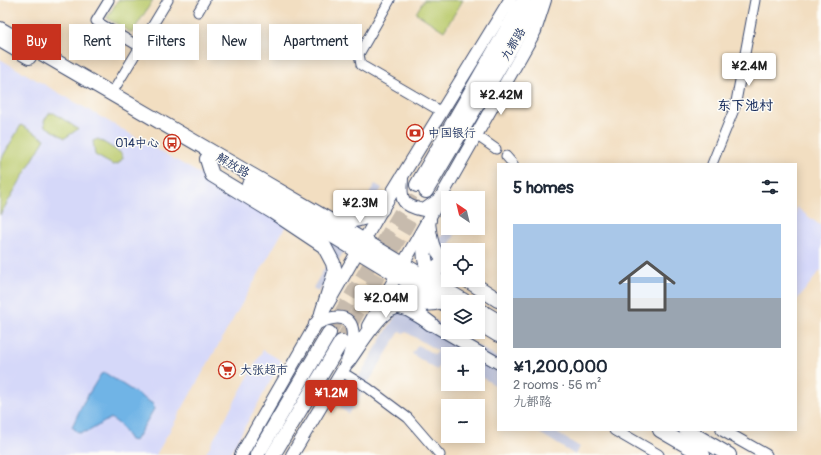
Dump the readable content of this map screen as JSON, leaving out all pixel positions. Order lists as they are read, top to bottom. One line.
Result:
{"streets":{"main road":["九都路","解放路"]},"districts":["东下池村"],"places":{"bank":["中国银行"],"bus stop":["014中心"],"supermarket":["大张超市"]},"north":"top left","page":{"chip":["Buy","Rent","Filters","New","Apartment"],"price":["¥2.4M","¥2.42M","¥2.3M","¥2.04M","¥1.2M"],"heading":"5 homes","map_buttons":["+","−"],"list":[{"name":"¥1,200,000","note":"2 rooms · 56 m² · 九都路"}]}}
